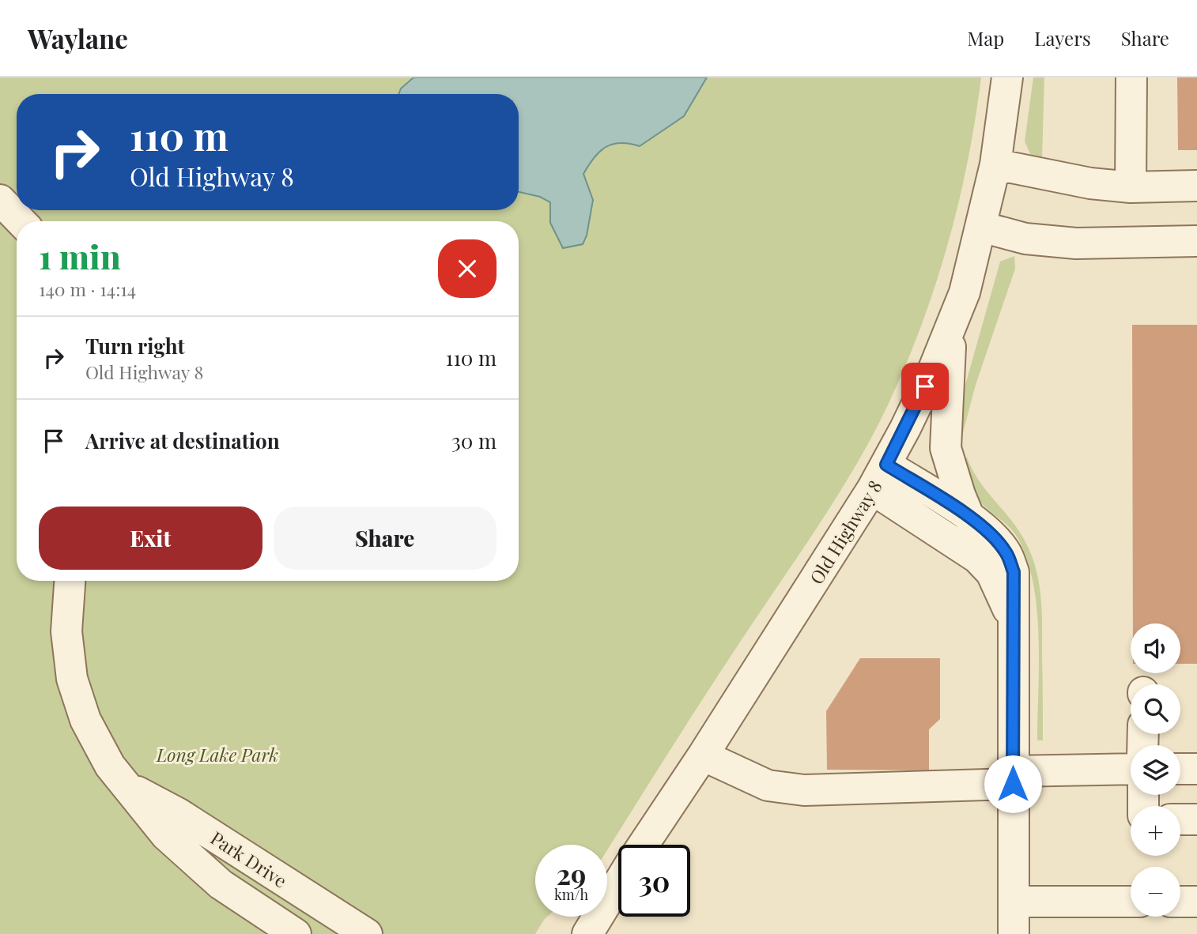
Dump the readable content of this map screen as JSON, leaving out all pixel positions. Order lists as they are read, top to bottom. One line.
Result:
{"streets":{"street":["Old Highway 8","Park Drive"]},"parks":["Long Lake Park"],"page":{"header":"Waylane","nav":["Map","Layers","Share"],"turn":["110 m","Old Highway 8"],"heading":["1 min","140 m · 14:14"],"list":[{"name":"Turn right","note":"Old Highway 8","value":"110 m"},{"name":"Arrive at destination","value":"30 m"}],"buttons":["Exit","Share"],"map_buttons":["+","−"],"speed":"29 km/h","limit":"30"}}
